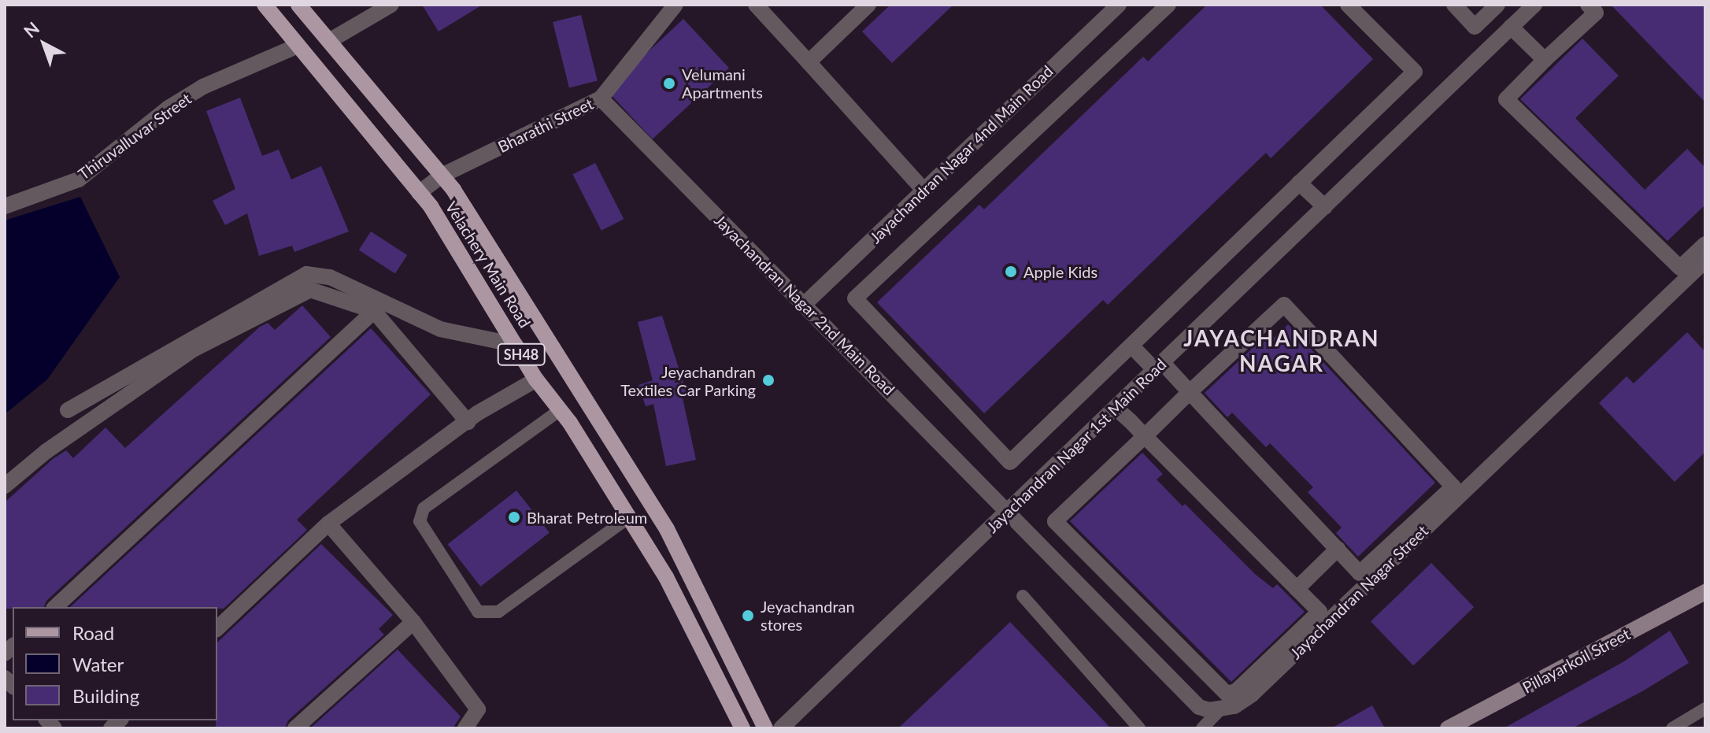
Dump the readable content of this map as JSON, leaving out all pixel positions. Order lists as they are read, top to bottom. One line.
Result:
{"streets":{"main road":["Velachery Main Road","SH48"],"street":["Bharathi Street","Thiruvalluvar Street","Jayachandran Nagar 4nd Main Road","Jayachandran Nagar 2nd Main Road","Jayachandran Nagar 1st Main Road","Jayachandran Nagar Street","Pillayarkoil Street"]},"crossings":[["Bharathi Street","Velachery Main Road"],["Bharathi Street","Jayachandran Nagar 2nd Main Road"],["Thiruvalluvar Street","Velachery Main Road"],["Jayachandran Nagar 4nd Main Road","Jayachandran Nagar 2nd Main Road"],["Jayachandran Nagar 2nd Main Road","Jayachandran Nagar 1st Main Road"]],"districts":["JAYACHANDRAN NAGAR"],"places":["Velumani Apartments","Apple Kids","Jeyachandran Textiles Car Parking","Bharat Petroleum","Jeyachandran stores"],"legend":["Road","Water","Building"],"north":"top left"}
